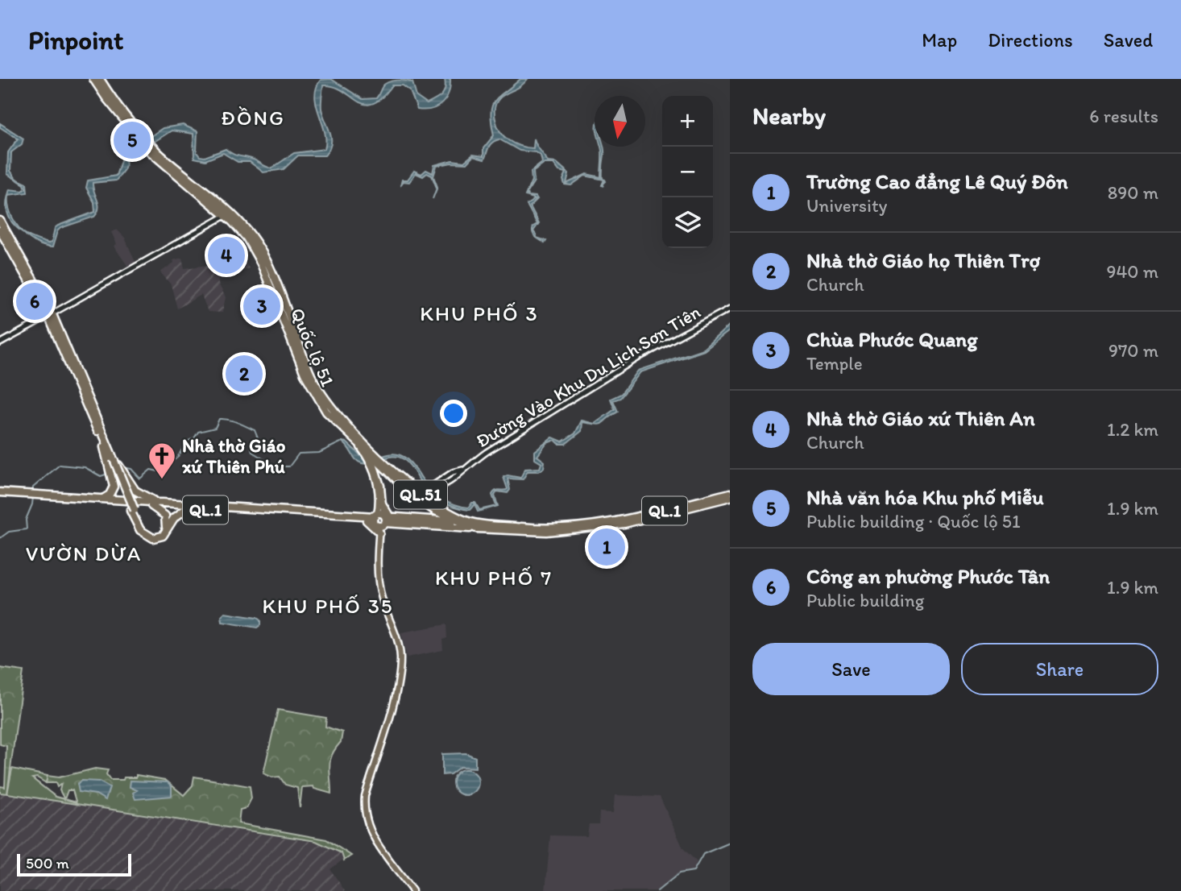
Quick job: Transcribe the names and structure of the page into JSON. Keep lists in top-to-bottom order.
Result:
{
  "streets": {
    "highway": ["Quốc lộ 51", "QL.51", "QL.1"],
    "street": ["Đường Vào Khu Du Lịch Sơn Tiên"]
  },
  "crossings": [
    ["Quốc lộ 51", "Đường Vào Khu Du Lịch Sơn Tiên"],
    ["Quốc lộ 51", "QL.51"],
    ["Quốc lộ 51", "QL.1"]
  ],
  "districts": [
    "ĐỒNG",
    "KHU PHỐ 3",
    "VƯỜN DỪA",
    "KHU PHỐ 7",
    "KHU PHỐ 35"
  ],
  "places": {
    "church": ["Nhà thờ Giáo xứ Thiên Phú"]
  },
  "scale_bar": "500 m",
  "north": "bottom",
  "page": {
    "header": "Pinpoint",
    "nav": ["Map", "Directions", "Saved"],
    "heading": ["Nearby", "6 results"],
    "map_buttons": ["+", "−"],
    "pins": [
      "5",
      "4",
      "6",
      "3",
      "2",
      "1"
    ],
    "list": [
      {
        "mark": "1",
        "name": "Trường Cao đẳng Lê Quý Đôn",
        "note": "University",
        "value": "890 m"
      },
      {
        "mark": "2",
        "name": "Nhà thờ Giáo họ Thiên Trợ",
        "note": "Church",
        "value": "940 m"
      },
      {
        "mark": "3",
        "name": "Chùa Phước Quang",
        "note": "Temple",
        "value": "970 m"
      },
      {
        "mark": "4",
        "name": "Nhà thờ Giáo xứ Thiên An",
        "note": "Church",
        "value": "1.2 km"
      },
      {
        "mark": "5",
        "name": "Nhà văn hóa Khu phố Miễu",
        "note": "Public building · Quốc lộ 51",
        "value": "1.9 km"
      },
      {
        "mark": "6",
        "name": "Công an phường Phước Tân",
        "note": "Public building",
        "value": "1.9 km"
      }
    ],
    "buttons": ["Save", "Share"],
    "scale": "500 m"
  }
}
